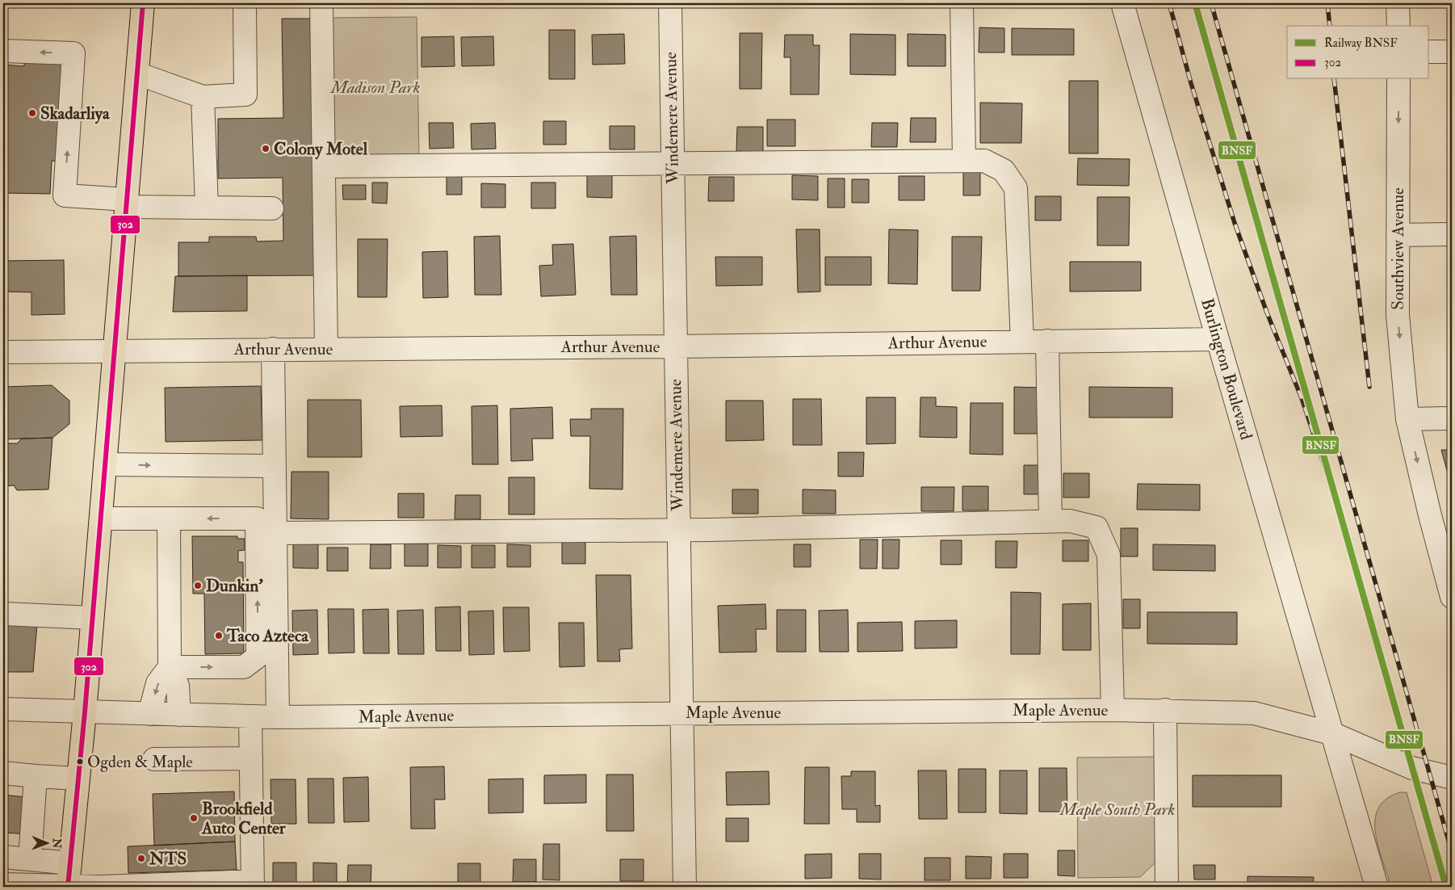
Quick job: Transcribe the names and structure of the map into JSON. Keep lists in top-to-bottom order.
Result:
{
  "streets": {
    "street": [
      "Windemere Avenue",
      "Southview Avenue",
      "Arthur Avenue",
      "Burlington Boulevard",
      "Maple Avenue"
    ]
  },
  "crossings": [
    ["Windemere Avenue", "Arthur Avenue"],
    ["Windemere Avenue", "Maple Avenue"],
    ["Arthur Avenue", "Burlington Boulevard"],
    ["Burlington Boulevard", "Maple Avenue"]
  ],
  "one_way": ["Southview Avenue"],
  "parks": ["Madison Park", "Maple South Park"],
  "places": [
    "Skadarliya",
    "Colony Motel",
    "Dunkin'",
    "Taco Azteca",
    "Ogden & Maple",
    "Brookfield Auto Center",
    "NTS"
  ],
  "lines": ["rail line BNSF", "transit line 302"],
  "legend": ["Railway BNSF", "302"],
  "north": "right"
}
